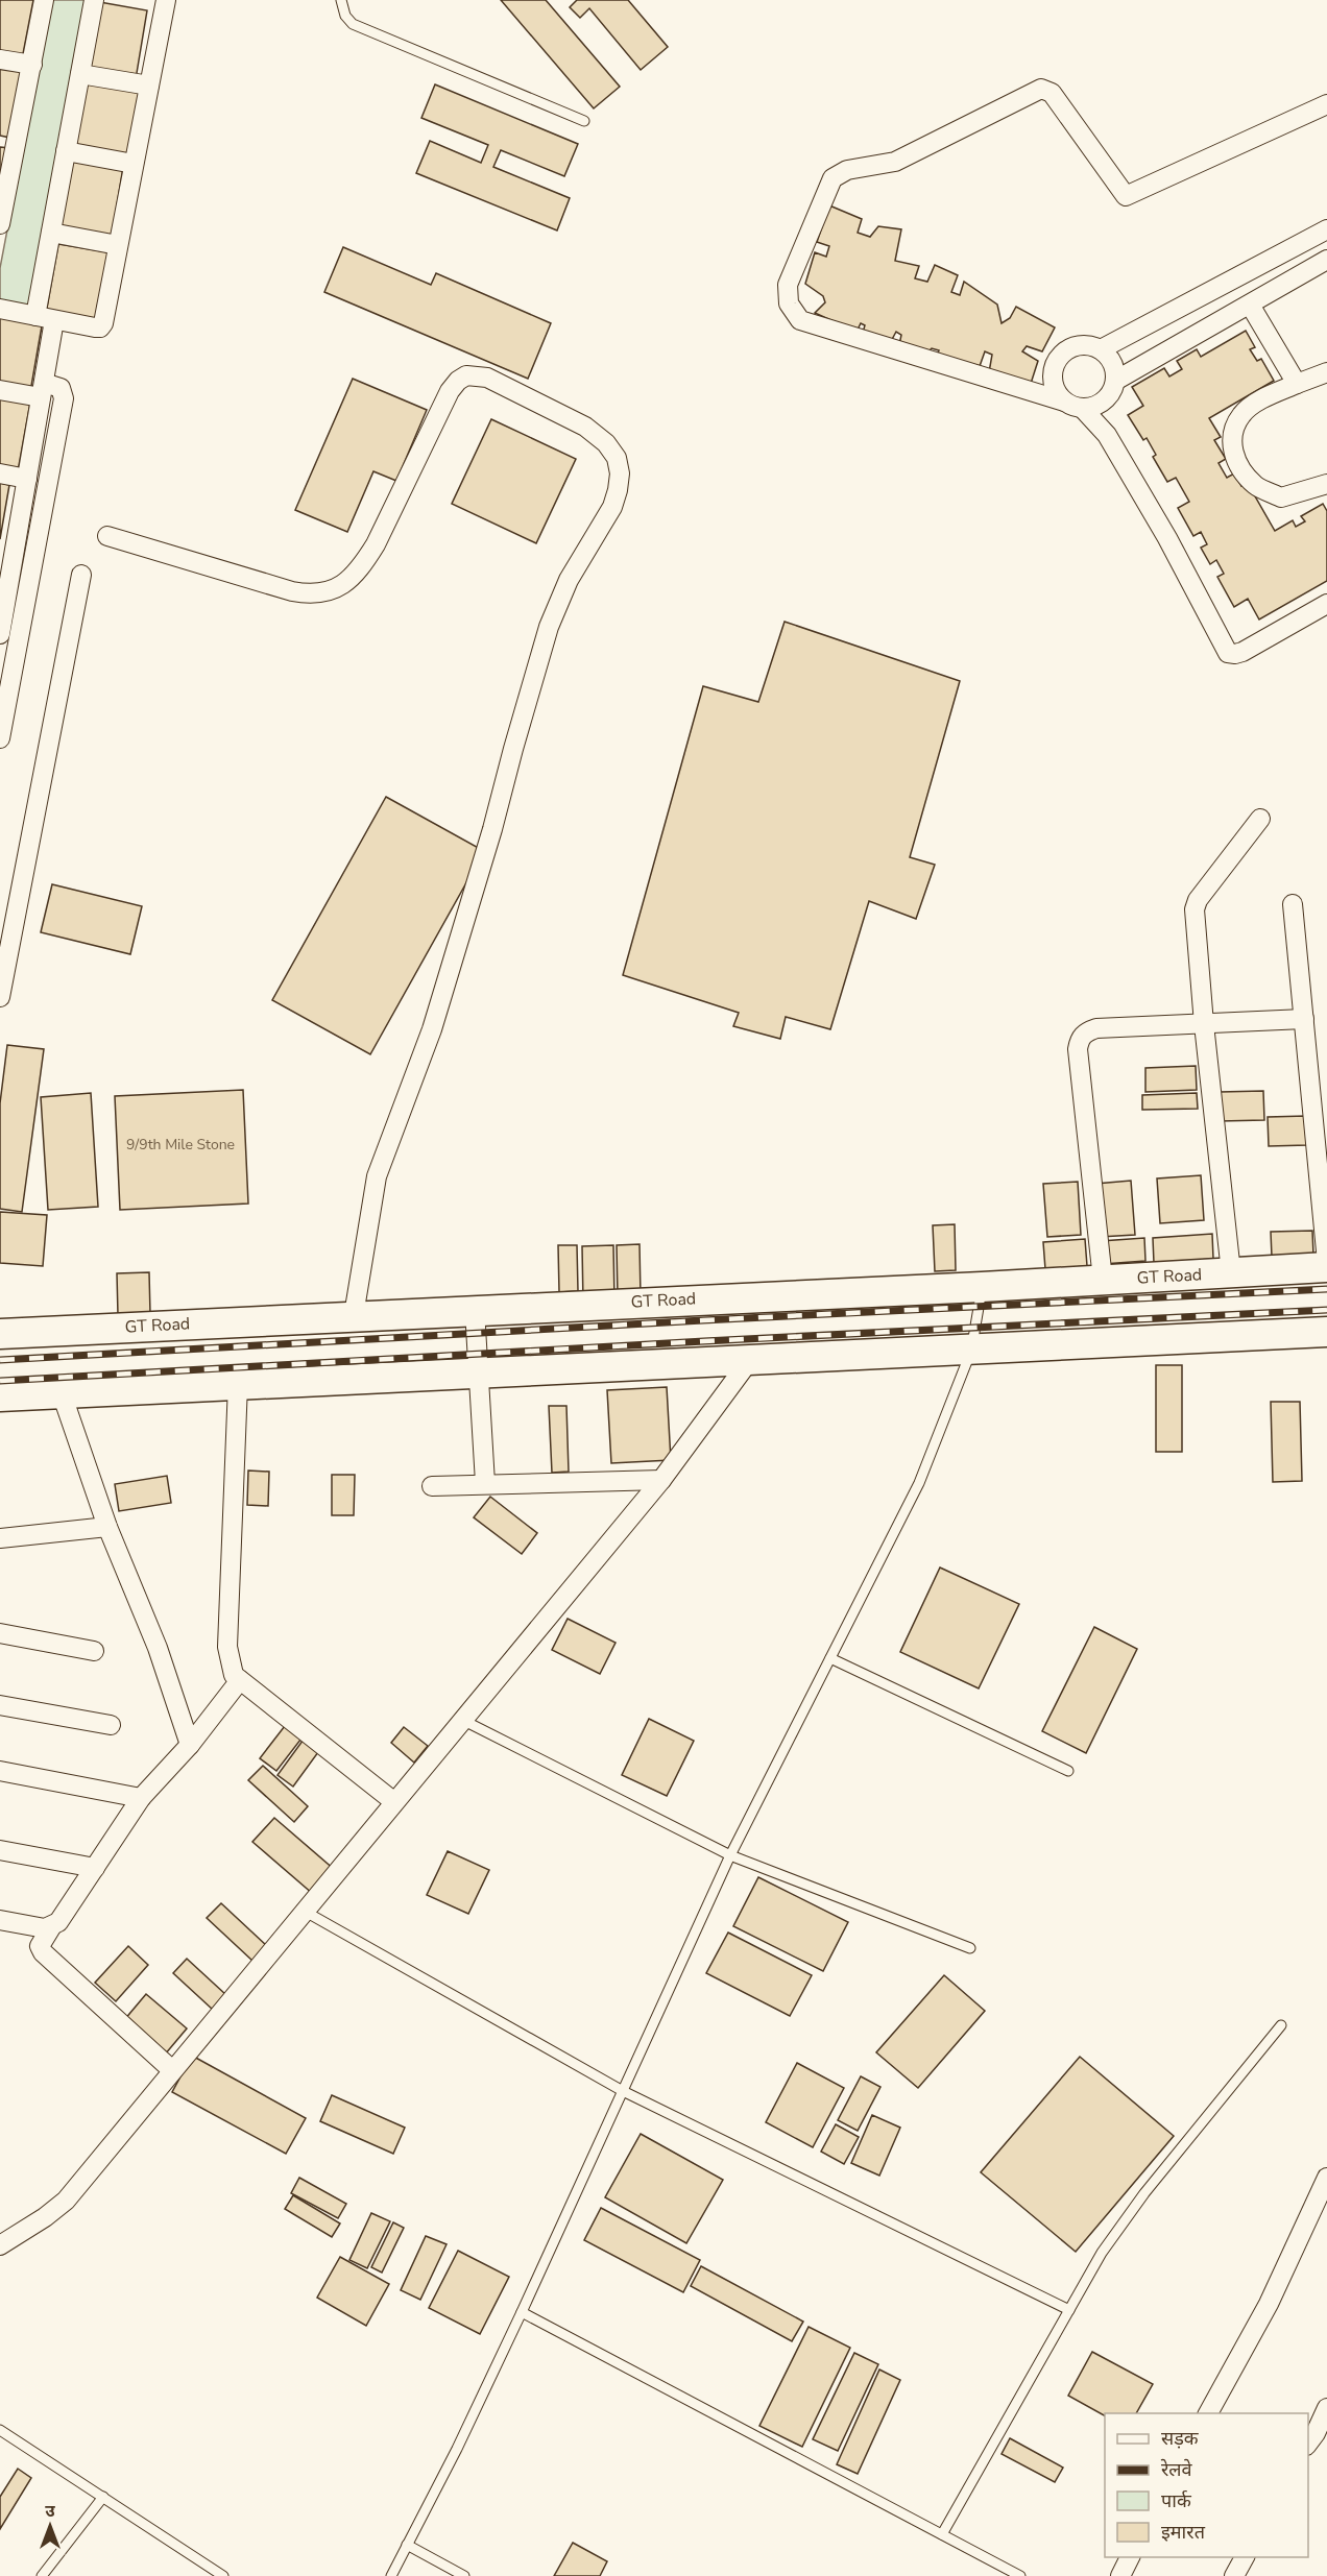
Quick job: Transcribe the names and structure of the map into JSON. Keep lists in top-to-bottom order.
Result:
{
  "streets": {
    "highway": ["GT Road"]
  },
  "house_numbers": ["9/9th Mile Stone"],
  "legend": [
    "सड़क",
    "रेलवे",
    "पार्क",
    "इमारत"
  ],
  "north": "top"
}
